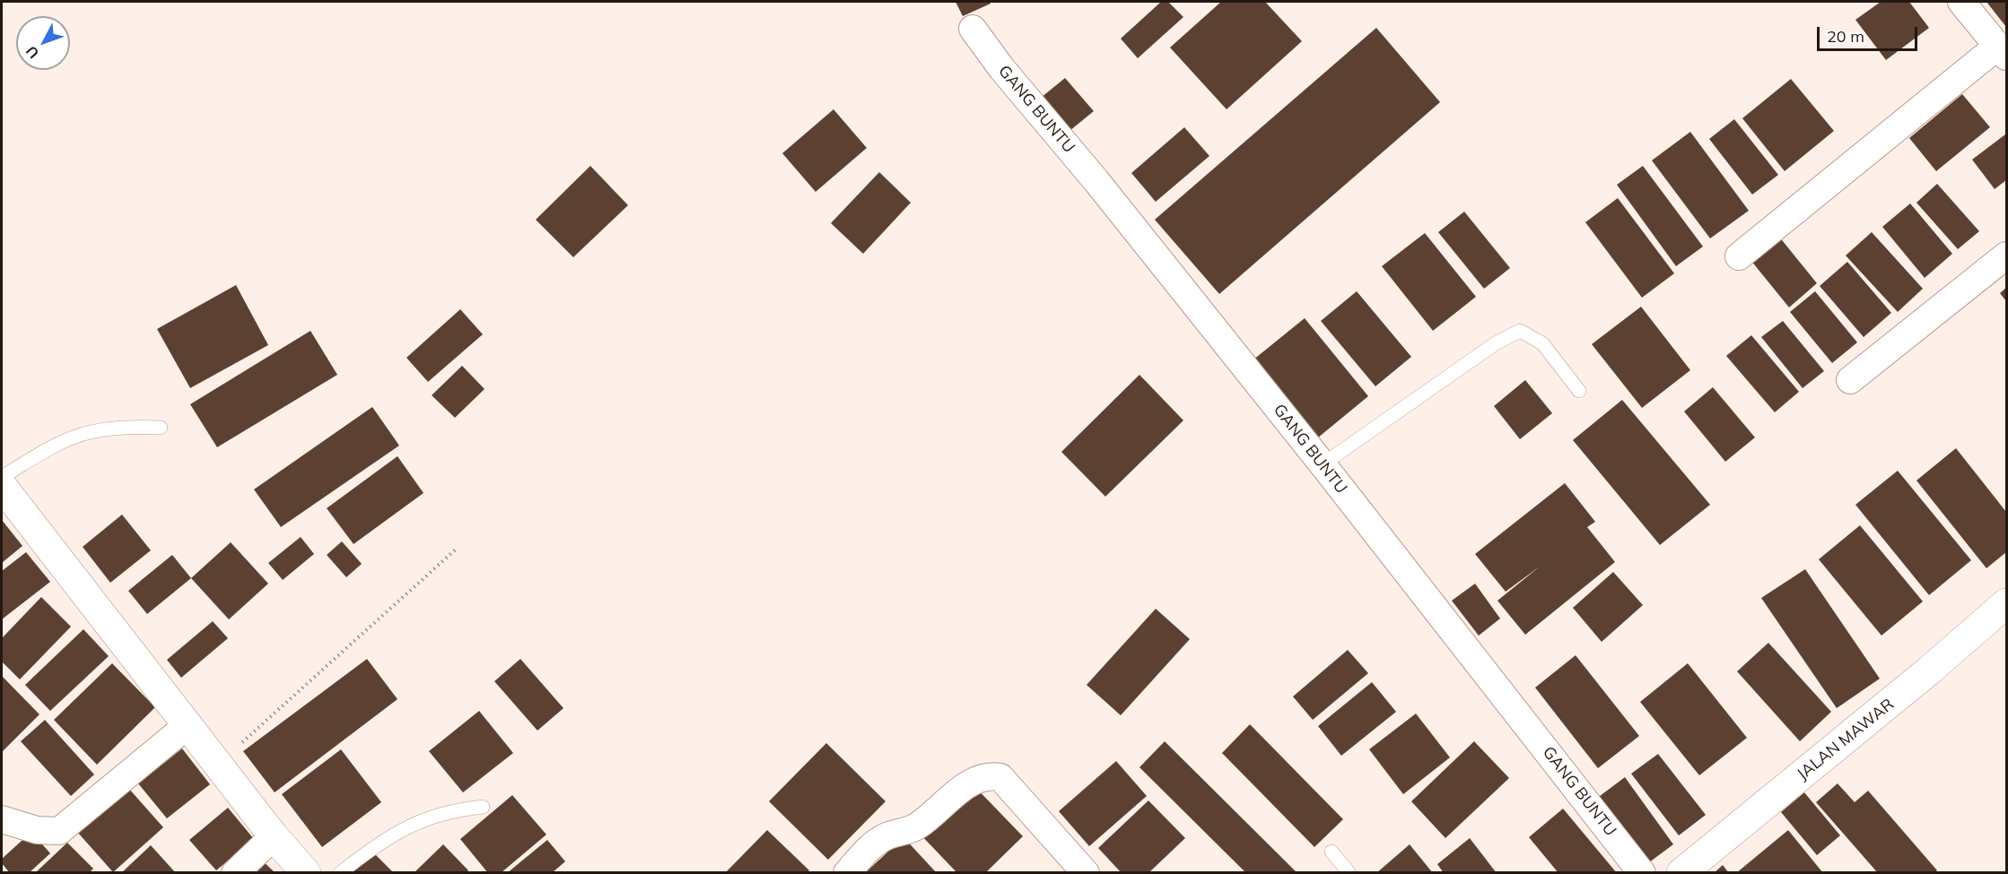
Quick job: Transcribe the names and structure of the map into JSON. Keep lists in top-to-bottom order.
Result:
{
  "streets": {
    "street": ["GANG BUNTU", "JALAN MAWAR"]
  },
  "scale_bar": "20 m",
  "north": "bottom left"
}
